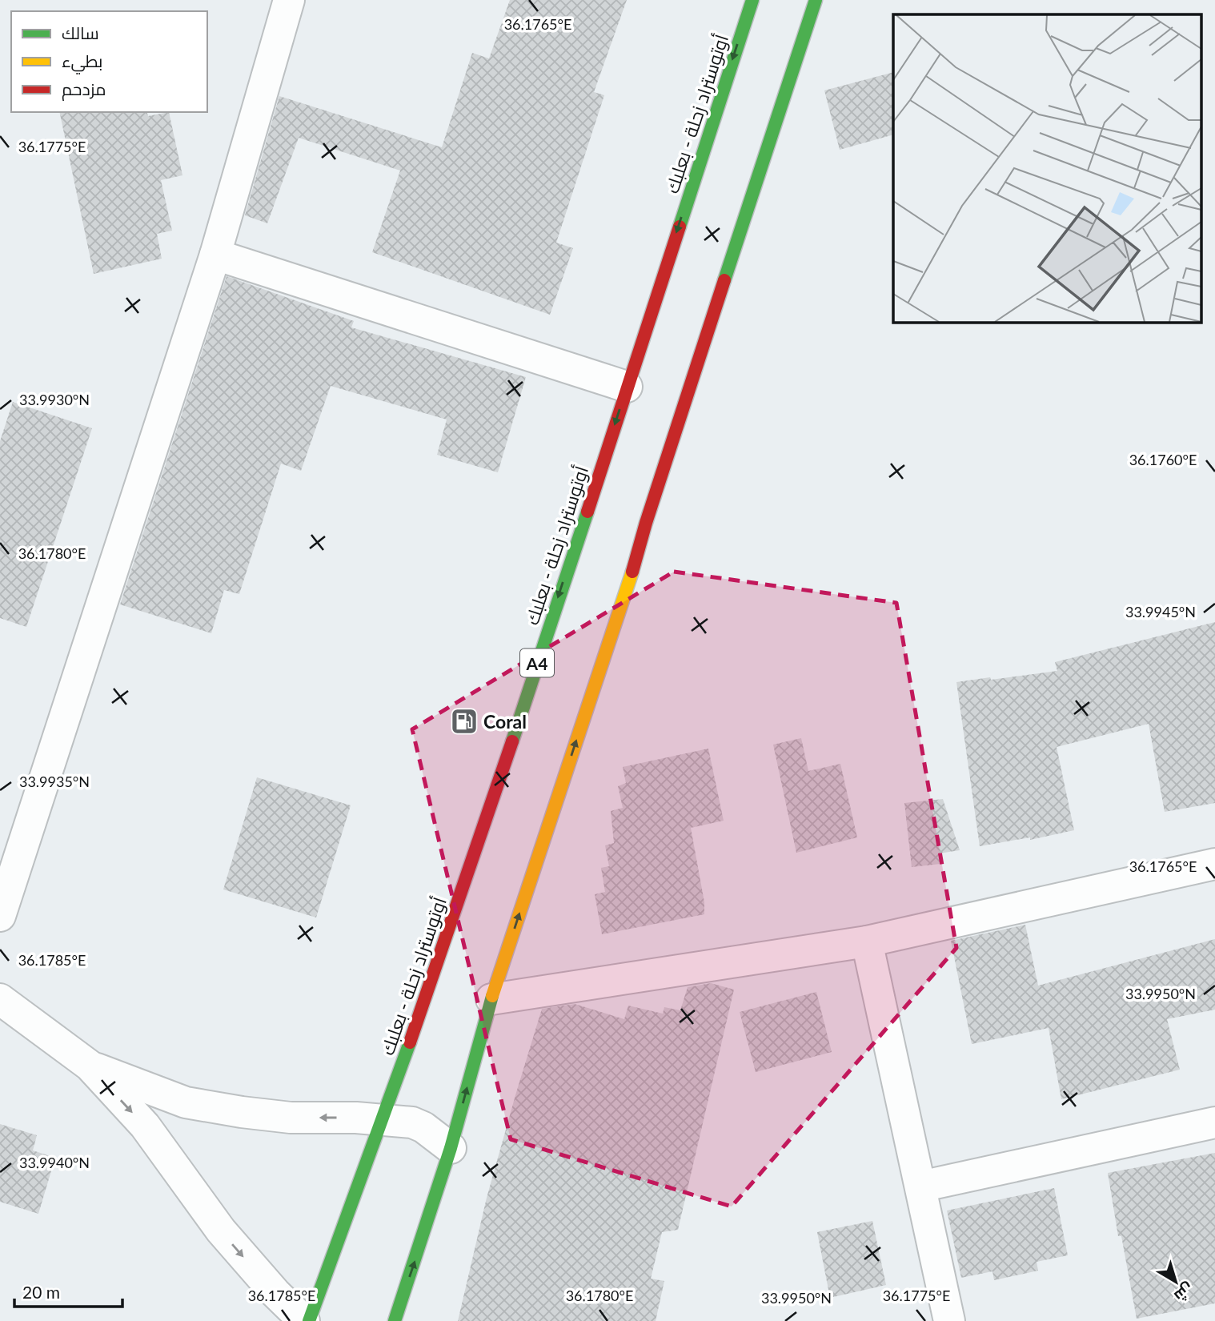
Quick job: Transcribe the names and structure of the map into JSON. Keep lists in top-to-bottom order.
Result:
{
  "streets": {
    "highway": ["أوتوستراد زحلة - بعلبك", "A4"]
  },
  "places": {
    "fuel station": ["Coral"]
  },
  "legend": ["سالك", "بطيء", "مزدحم"],
  "scale_bar": "20 m",
  "north": "bottom right",
  "coordinates": [
    "36.1765°E",
    "36.1775°E",
    "33.9930°N",
    "36.1760°E",
    "36.1780°E",
    "33.9945°N",
    "33.9935°N",
    "36.1785°E",
    "33.9950°N",
    "33.9940°N"
  ]
}
